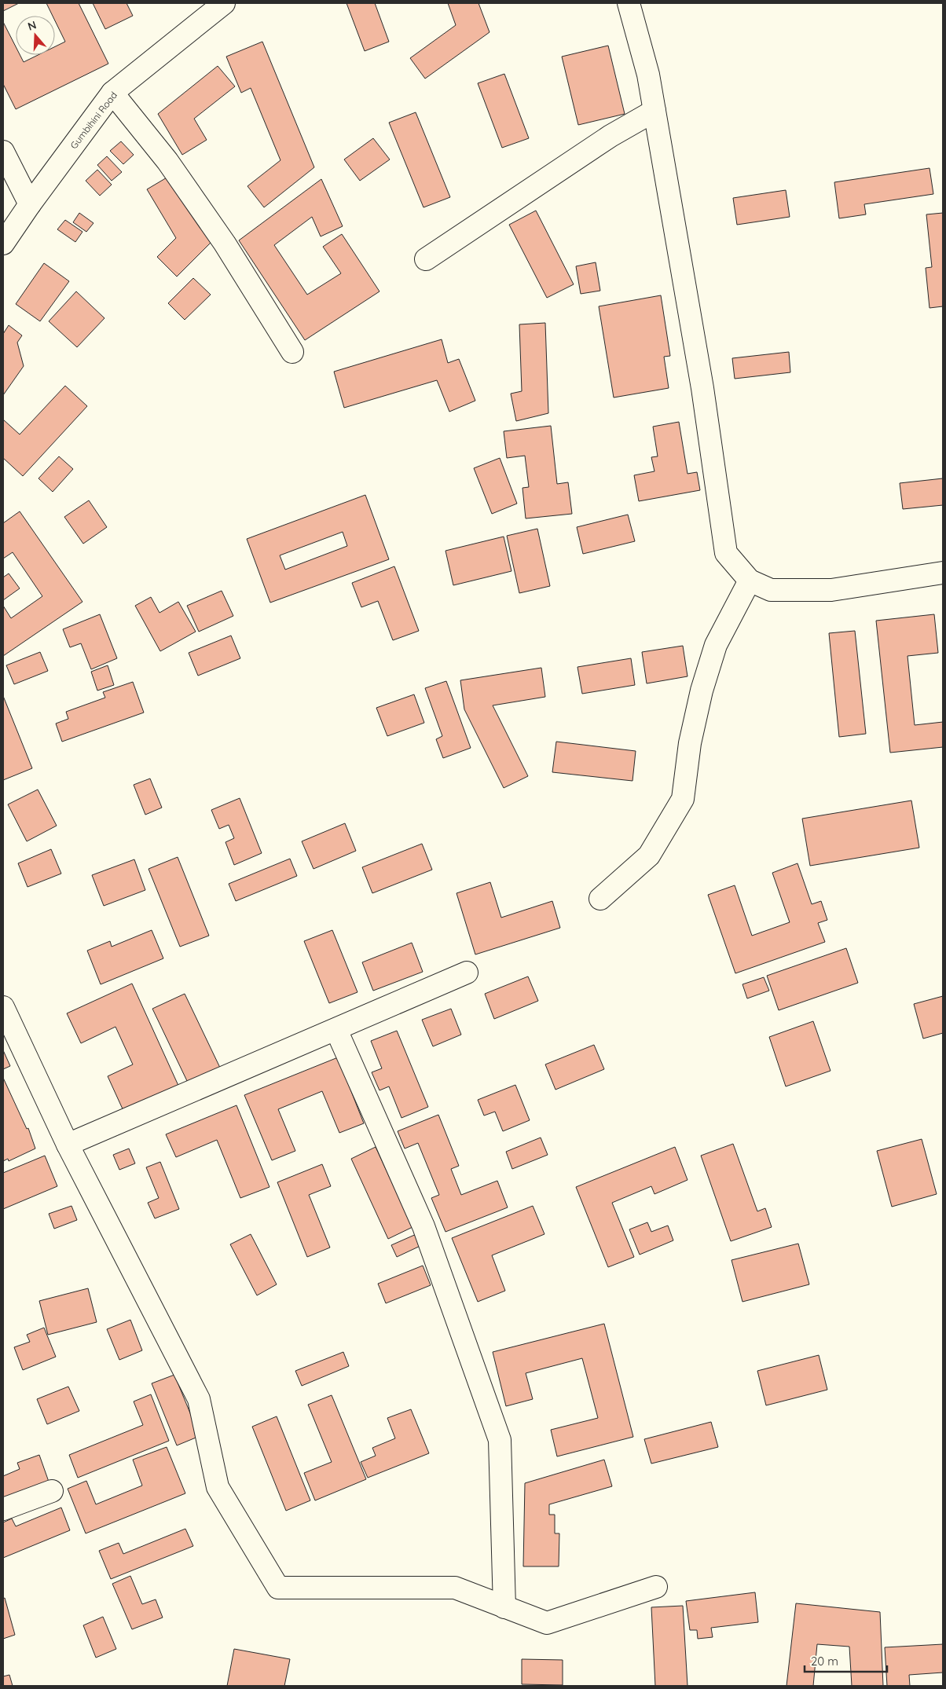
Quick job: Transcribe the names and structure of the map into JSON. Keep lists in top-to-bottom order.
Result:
{
  "streets": {
    "street": ["Gumbihini Road"]
  },
  "scale_bar": "20 m",
  "north": "top"
}
